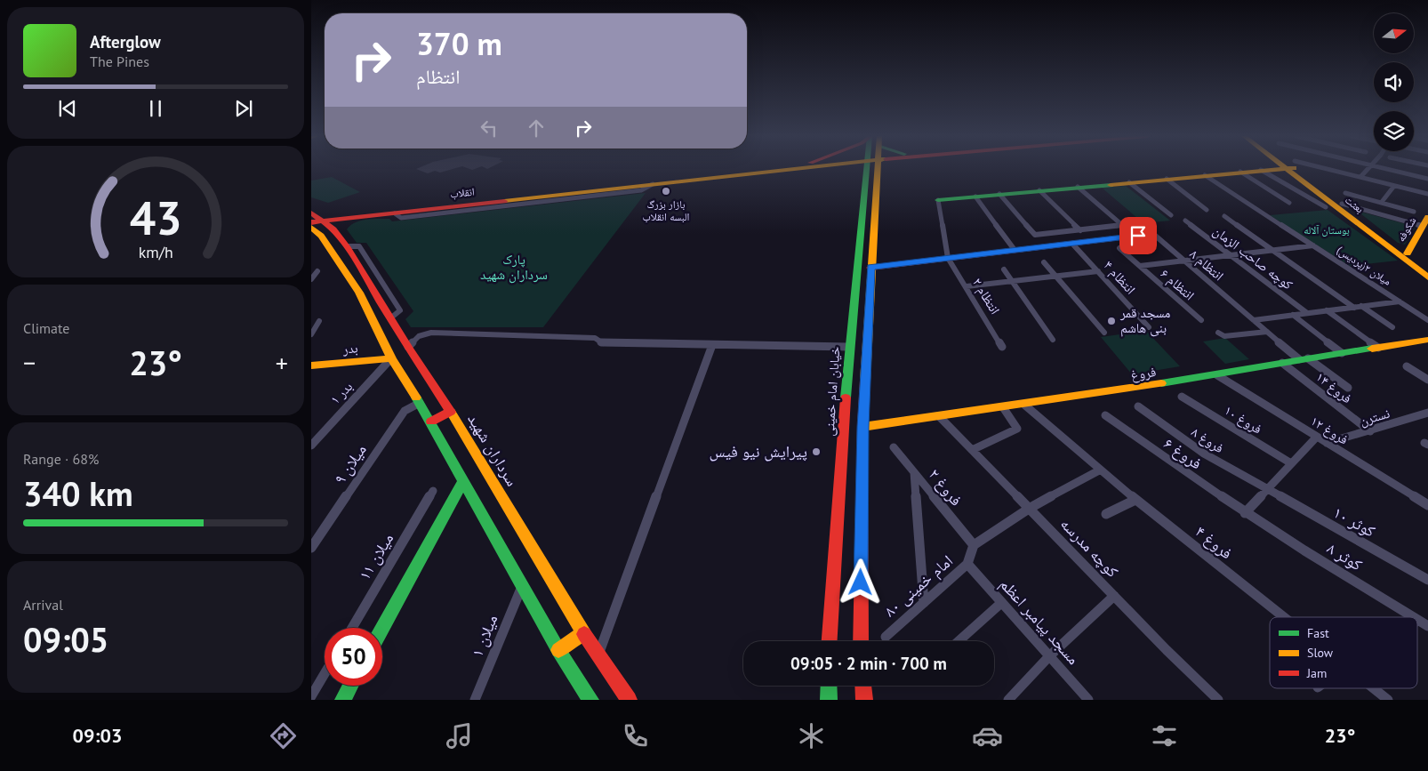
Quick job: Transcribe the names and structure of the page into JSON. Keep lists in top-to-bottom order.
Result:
{
  "streets": {
    "main road": [
      "انقلاب",
      "بعثت",
      "شکوفه",
      "بدر",
      "فروغ",
      "خیابان امام خمینی",
      "سرداران شهید"
    ],
    "street": [
      "کوچه صاحب الزمان",
      "انتظام ۸",
      "میلان ۲(پردیس)",
      "انتظام ۴",
      "انتظام ۶",
      "انتظام ۲",
      "فروغ ۱۴",
      "بدر ۱",
      "نسترن",
      "فروغ ۱۰",
      "فروغ ۱۲",
      "فروغ ۸",
      "فروغ ۶",
      "میلان ۹",
      "فروغ ۲",
      "کوثر ۱۰",
      "فروغ ۴",
      "کوچه مدرسه",
      "میلان ۱۱",
      "کوثر ۸",
      "امام خمینی ۸۰",
      "مسجد پیامبر اعظم",
      "میلان ۱"
    ]
  },
  "crossings": [
    ["انقلاب", "سرداران شهید"],
    ["بعثت", "شکوفه"],
    ["انتظام ۸", "فروغ"],
    ["بدر", "بدر ۱"],
    ["فروغ", "فروغ ۱۴"],
    ["فروغ", "فروغ ۱۲"],
    ["فروغ", "فروغ ۴"],
    ["فروغ", "کوچه مدرسه"],
    ["فروغ ۱۴", "نسترن"],
    ["نسترن", "فروغ ۱۲"],
    ["فروغ ۸", "کوثر ۱۰"],
    ["فروغ ۶", "کوثر ۸"],
    ["فروغ ۲", "امام خمینی ۸۰"],
    ["امام خمینی ۸۰", "مسجد پیامبر اعظم"]
  ],
  "parks": ["بوستان آلاله", "پارک سرداران شهید"],
  "places": ["بازار بزرگ البسه انقلاب", "مسجد قمر بنی هاشم", "پیرایش نیو فیس"],
  "legend": ["Fast", "Slow", "Jam"],
  "north": "right",
  "page": {
    "turn": ["370 m", "انتظام"],
    "song": ["Afterglow", "The Pines"],
    "tile": [
      "Climate",
      ["Range · 68%", "340 km"],
      ["Arrival", "09:05"]
    ],
    "heat": ["−", "23°", "+"],
    "limit": "50",
    "trip": "09:05 · 2 min · 700 m",
    "tabs": ["09:03", "23°"],
    "gauge": ["43", "km/h"]
  }
}
